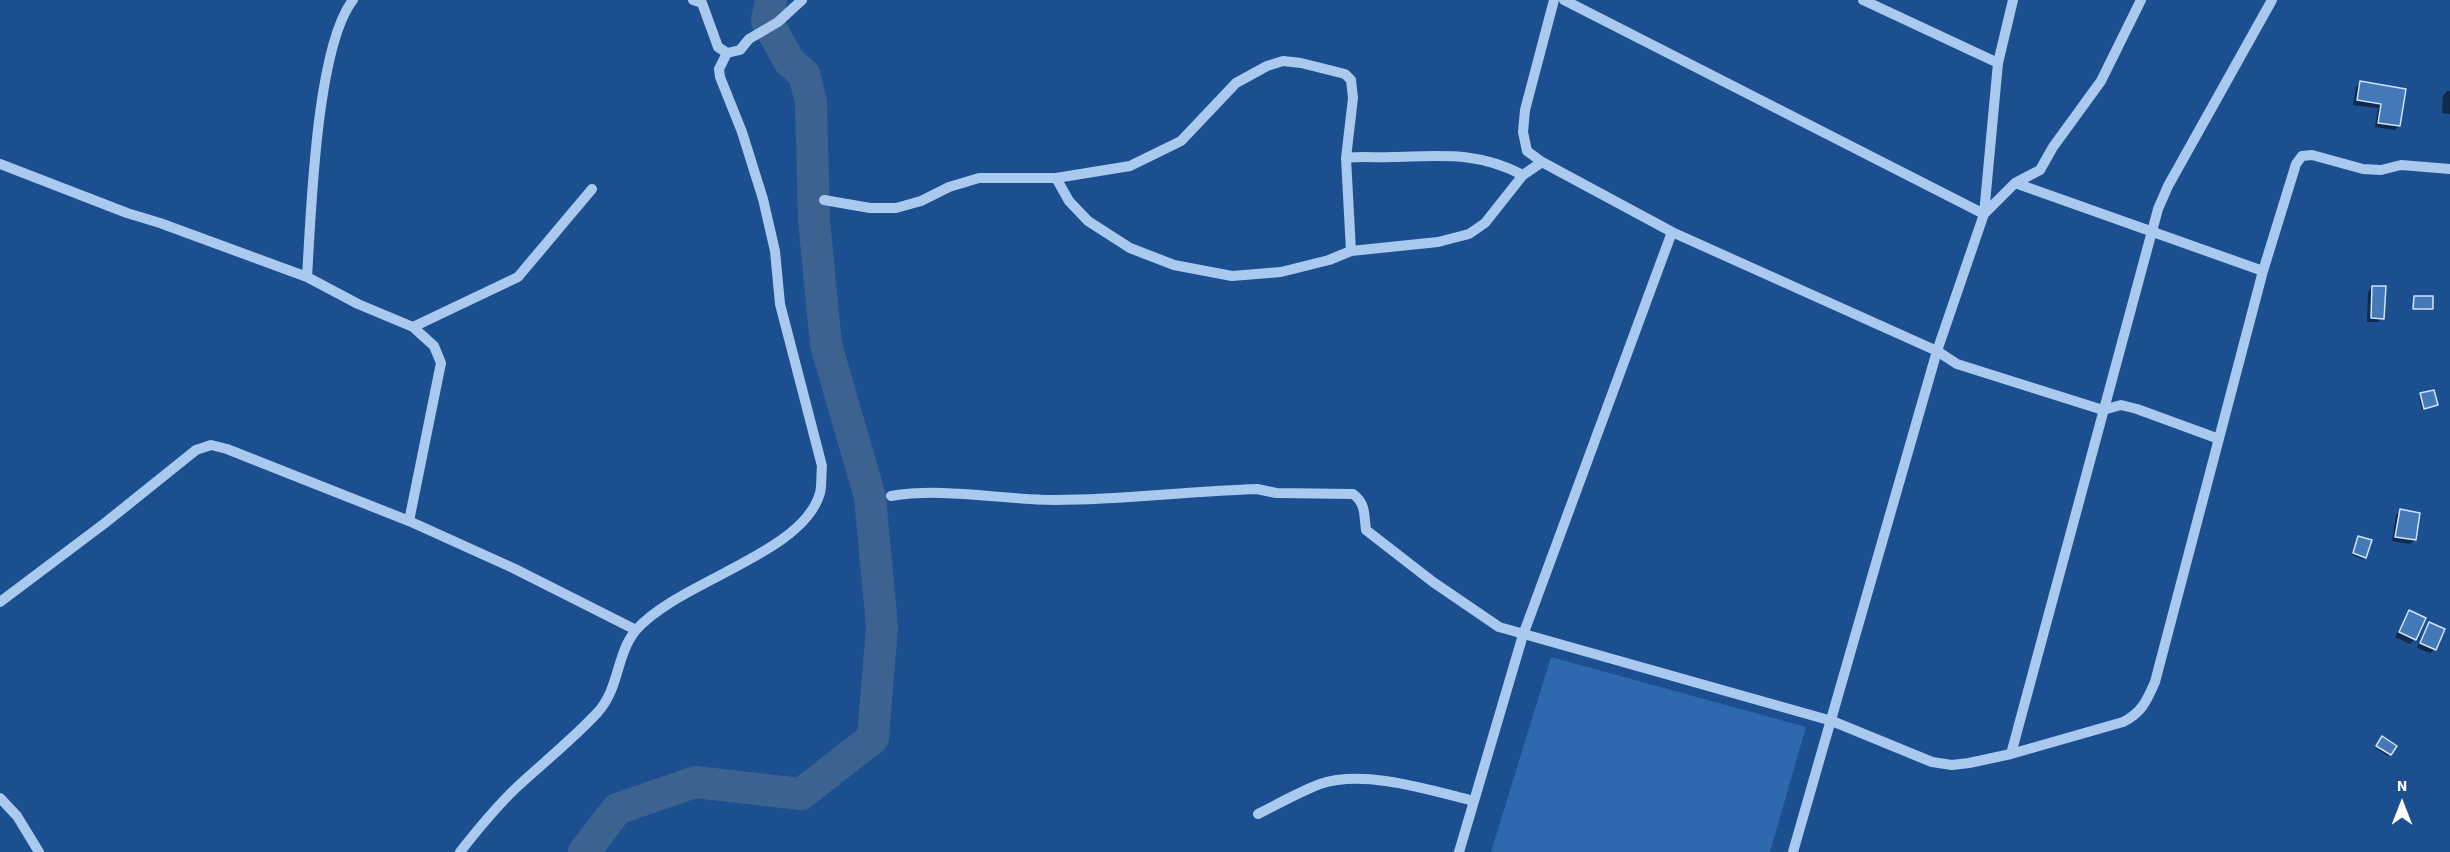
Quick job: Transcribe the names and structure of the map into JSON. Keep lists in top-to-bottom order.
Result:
{
  "north": "top"
}
